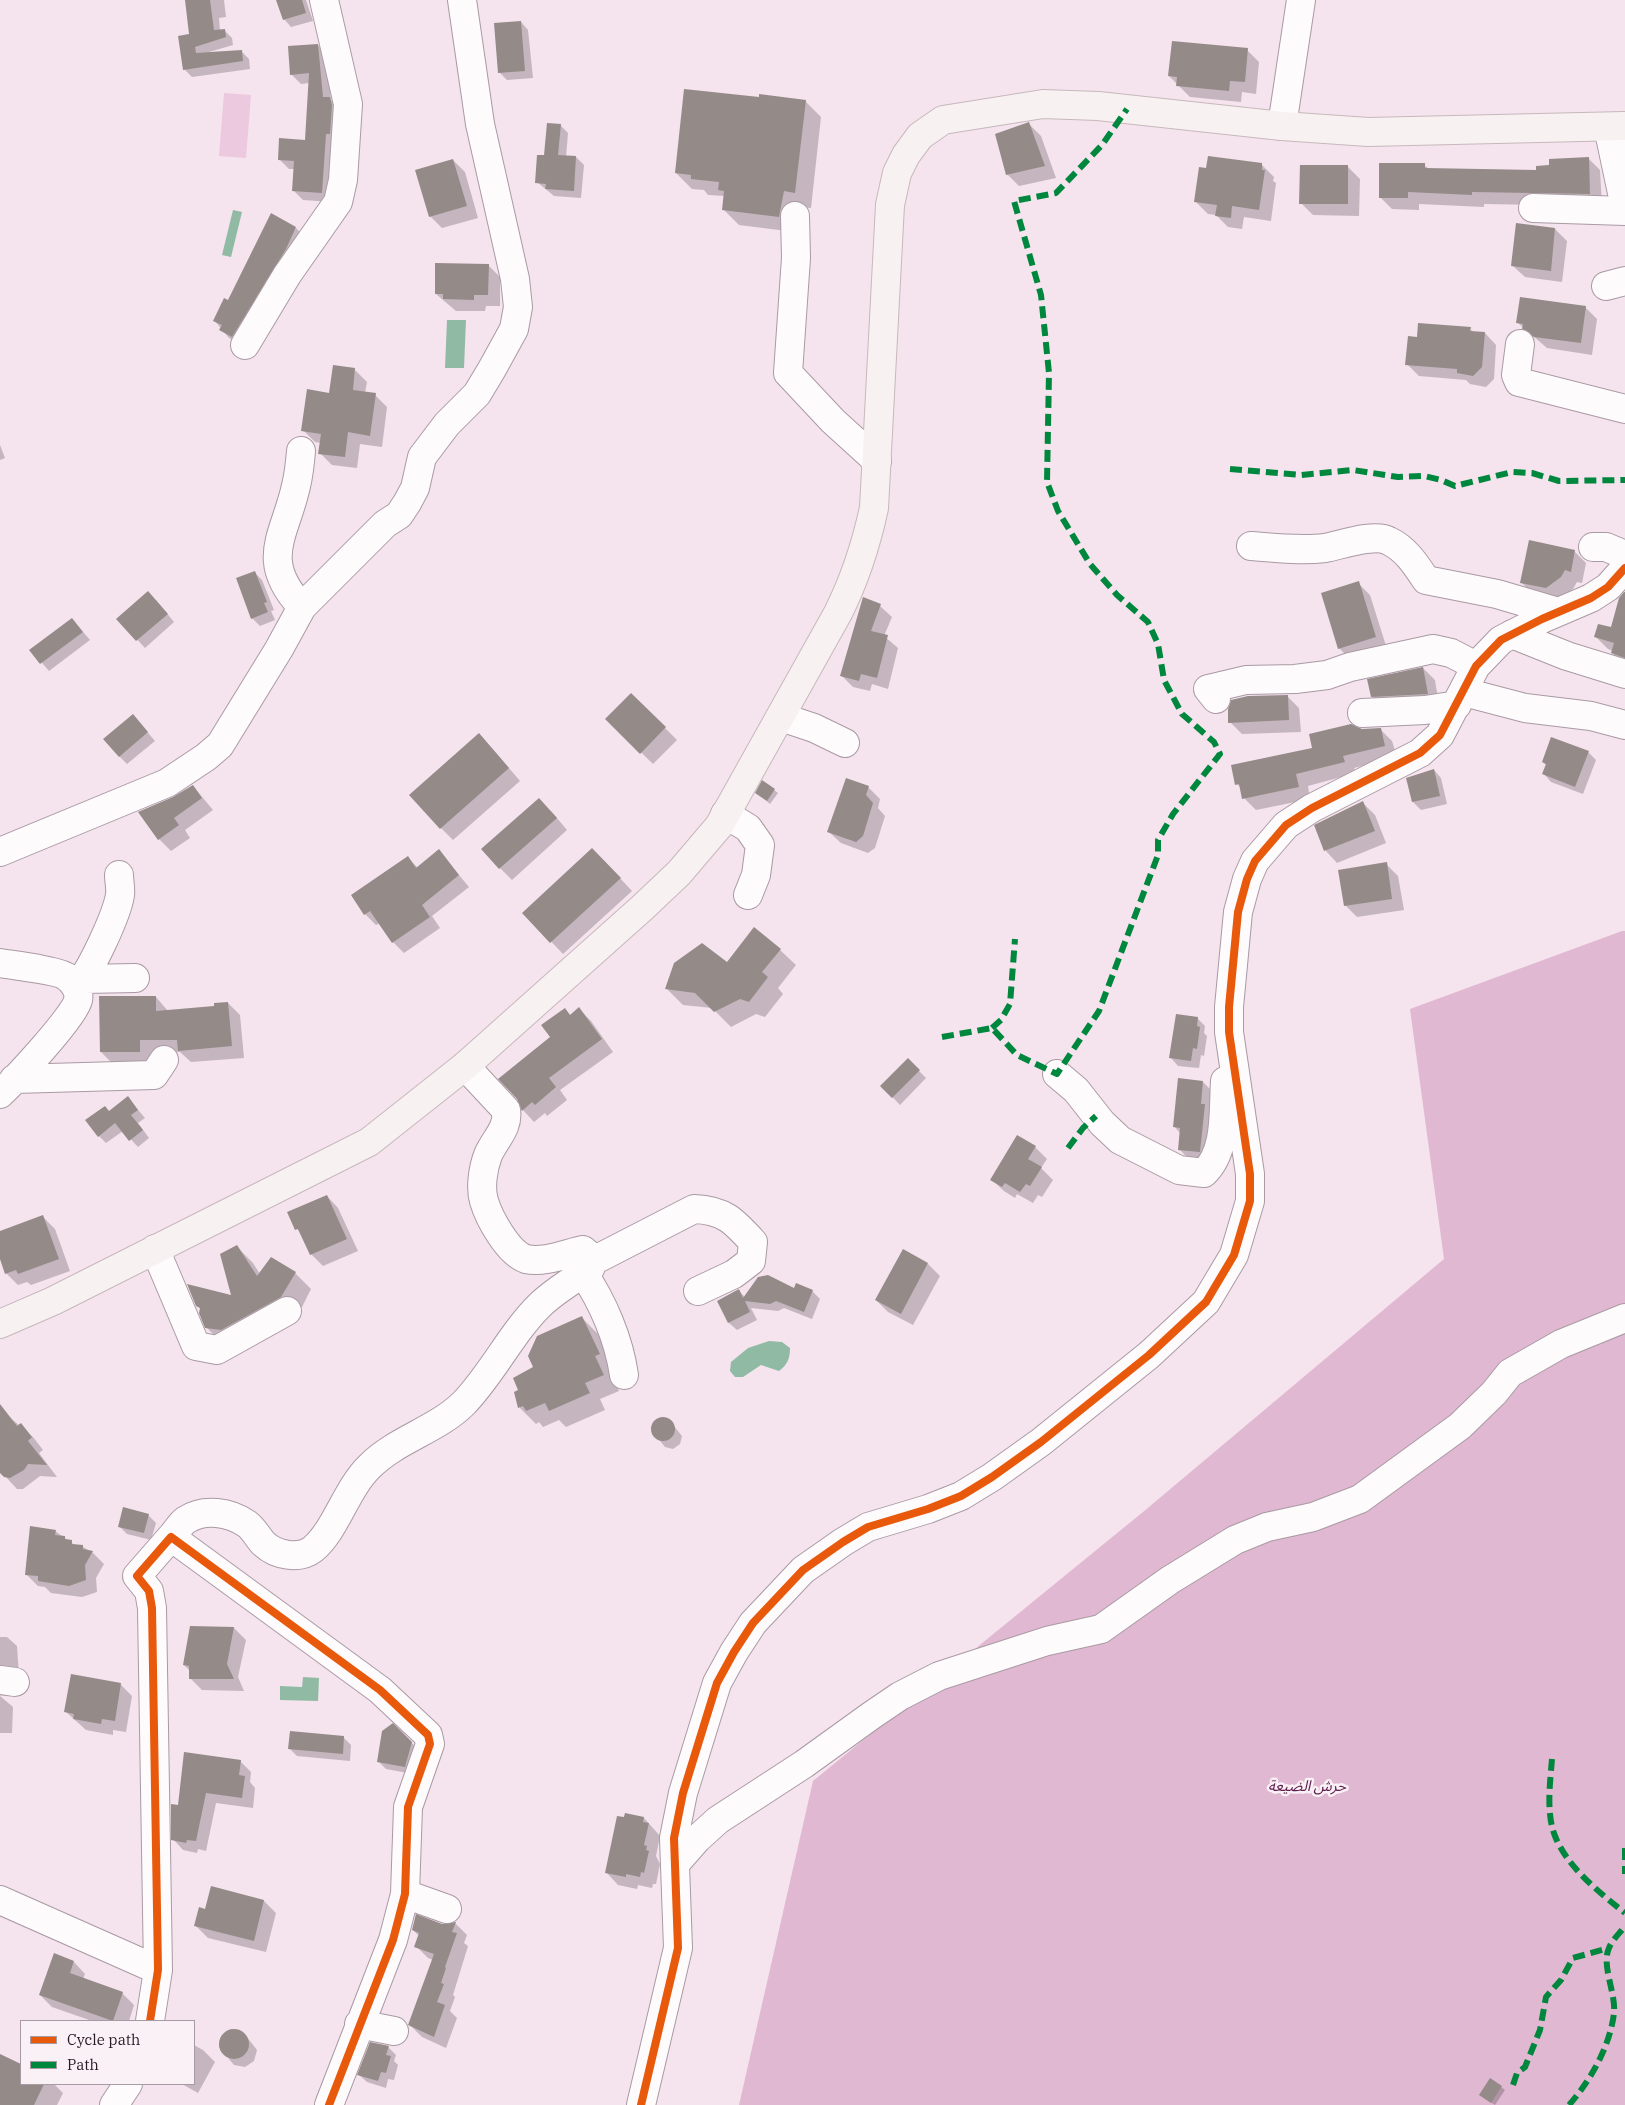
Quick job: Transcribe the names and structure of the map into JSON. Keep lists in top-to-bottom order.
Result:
{
  "parks": ["حرش الضيعة"],
  "legend": ["Cycle path", "Path"]
}
